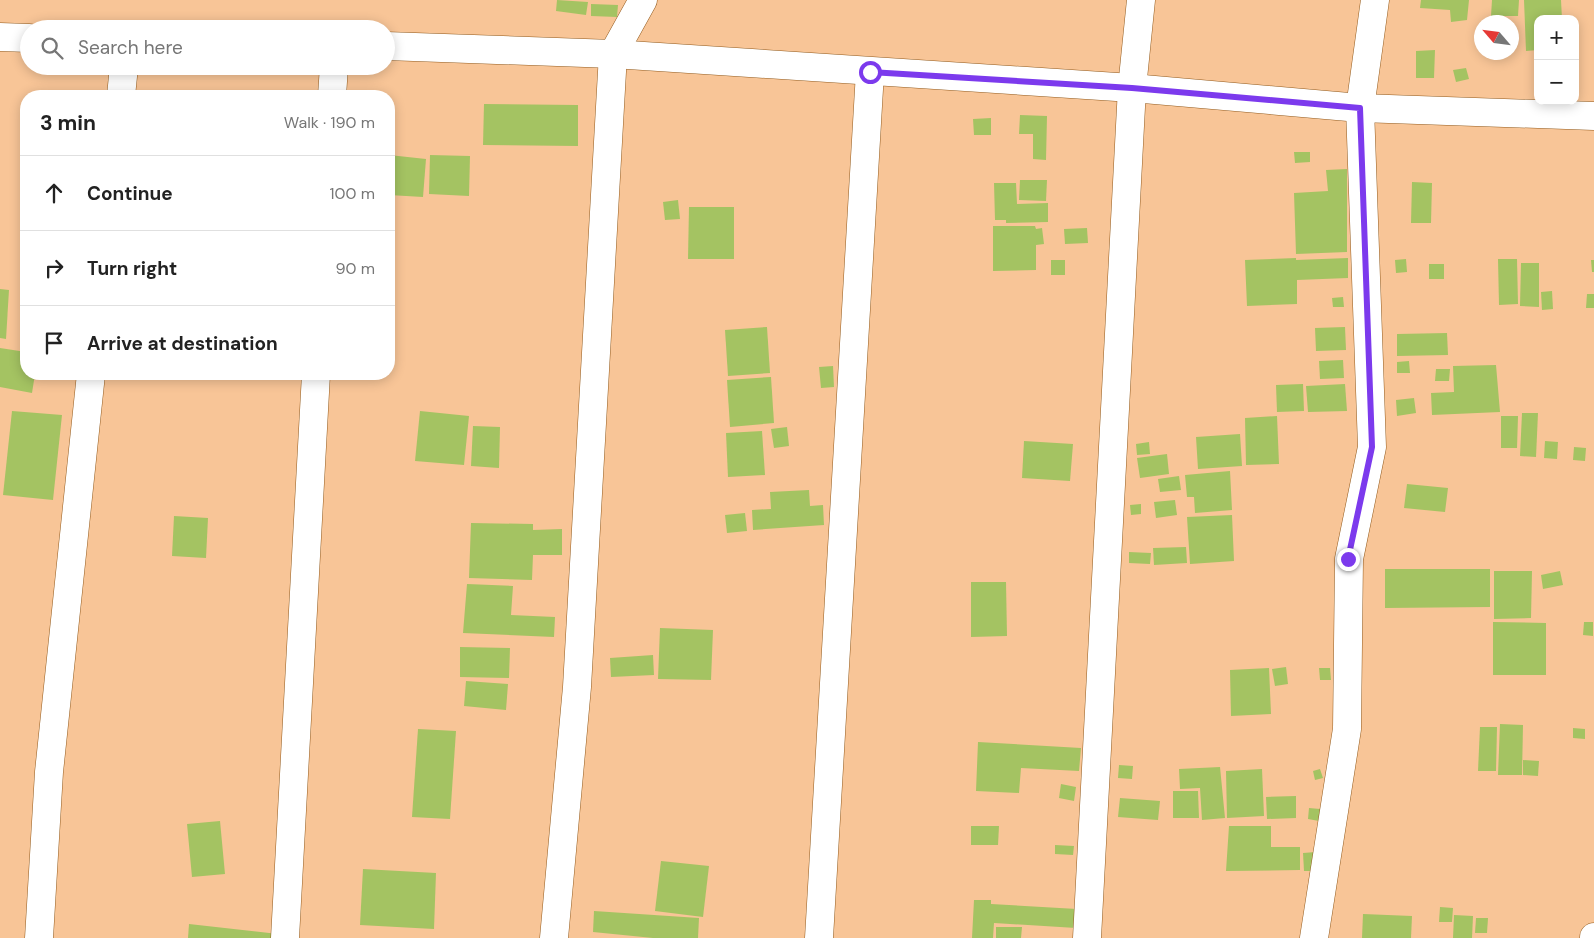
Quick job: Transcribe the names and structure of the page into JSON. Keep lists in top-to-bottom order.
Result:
{
  "north": "top left",
  "page": {
    "map_buttons": ["+", "−"],
    "search": "Search here",
    "heading": ["3 min", "Walk · 190 m"],
    "list": [
      ["Continue", "100 m"],
      ["Turn right", "90 m"],
      "Arrive at destination"
    ]
  }
}
